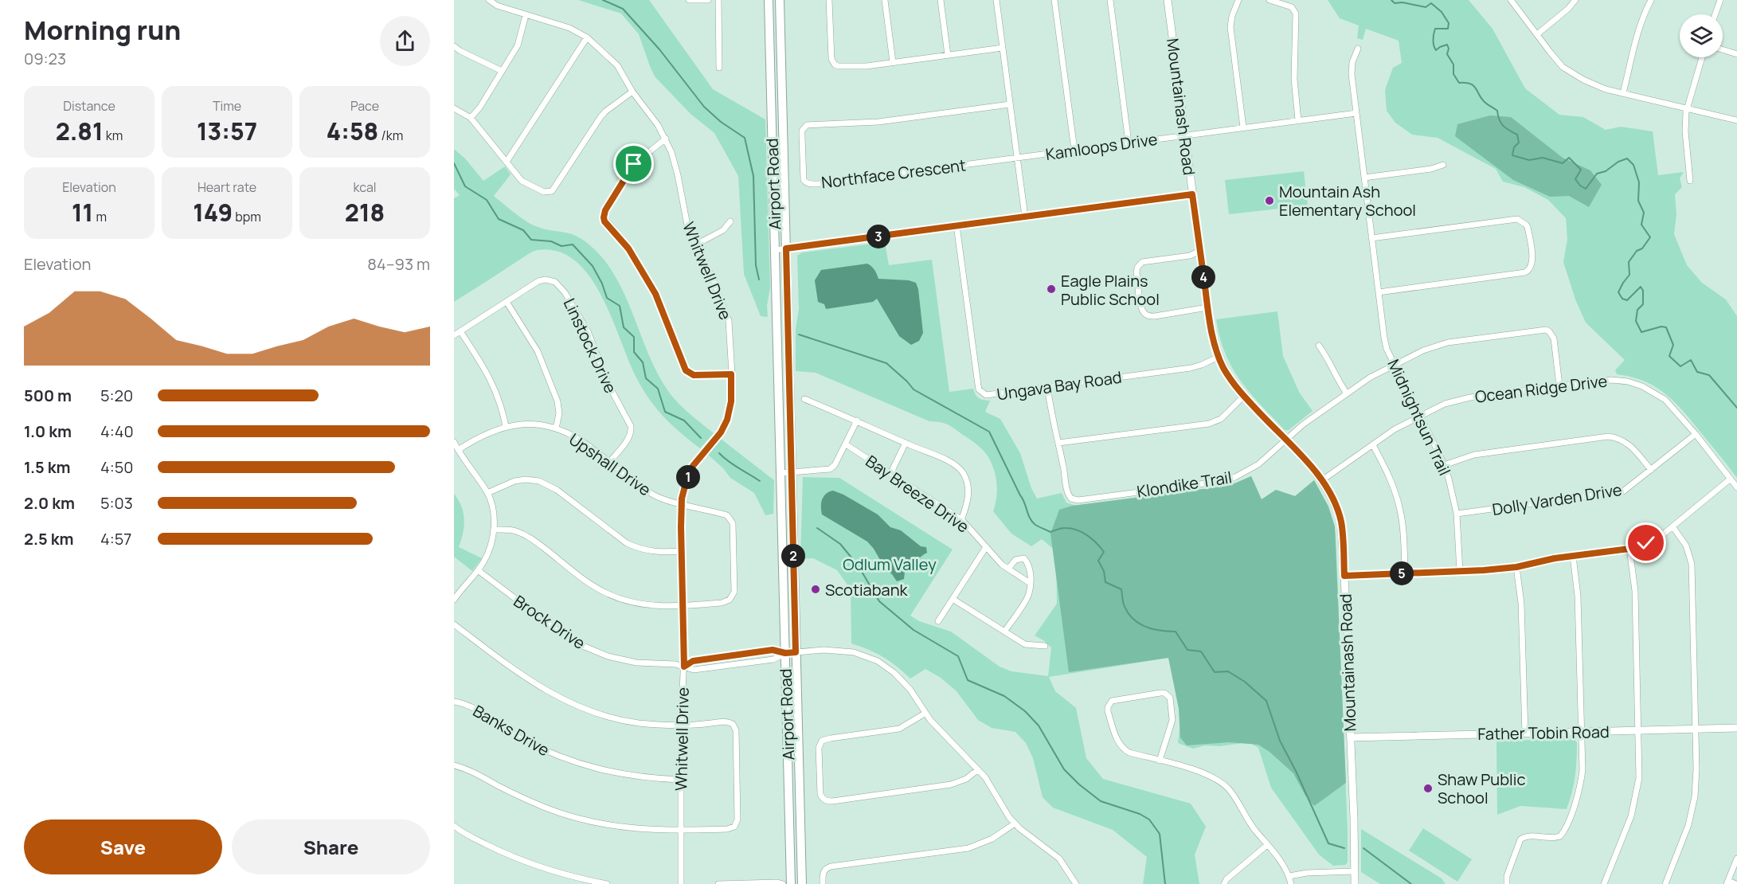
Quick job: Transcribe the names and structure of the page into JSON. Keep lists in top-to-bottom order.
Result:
{
  "streets": {
    "main road": ["Airport Road"],
    "street": [
      "Mountainash Road",
      "Kamloops Drive",
      "Northface Crescent",
      "Whitwell Drive",
      "Linstock Drive",
      "Ungava Bay Road",
      "Ocean Ridge Drive",
      "Midnightsun Trail",
      "Upshall Drive",
      "Klondike Trail",
      "Bay Breeze Drive",
      "Dolly Varden Drive",
      "Brock Drive",
      "Banks Drive",
      "Father Tobin Road"
    ]
  },
  "crossings": [
    ["Mountainash Road", "Kamloops Drive"],
    ["Mountainash Road", "Ungava Bay Road"],
    ["Mountainash Road", "Ocean Ridge Drive"],
    ["Mountainash Road", "Klondike Trail"],
    ["Mountainash Road", "Father Tobin Road"],
    ["Kamloops Drive", "Northface Crescent"],
    ["Kamloops Drive", "Midnightsun Trail"],
    ["Airport Road", "Brock Drive"],
    ["Whitwell Drive", "Upshall Drive"],
    ["Whitwell Drive", "Brock Drive"],
    ["Whitwell Drive", "Banks Drive"],
    ["Linstock Drive", "Upshall Drive"],
    ["Ocean Ridge Drive", "Midnightsun Trail"],
    ["Ocean Ridge Drive", "Klondike Trail"],
    ["Ocean Ridge Drive", "Dolly Varden Drive"],
    ["Midnightsun Trail", "Klondike Trail"],
    ["Midnightsun Trail", "Dolly Varden Drive"]
  ],
  "parks": ["Odlum Valley"],
  "places": [
    "Mountain Ash Elementary School",
    "Eagle Plains Public School",
    "Scotiabank",
    "Shaw Public School"
  ],
  "page": {
    "heading": ["Morning run", "09:23"],
    "stats": [
      ["Distance", "2.81 km"],
      ["Time", "13:57"],
      ["Pace", "4:58 /km"],
      ["Elevation", "11 m"],
      ["Heart rate", "149 bpm"],
      ["kcal", "218"]
    ],
    "pins": [
      "3",
      "4",
      "1",
      "2",
      "5"
    ],
    "chart": ["Elevation", "84–93 m"],
    "list": [
      {
        "name": "500 m",
        "note": "5:20"
      },
      {
        "name": "1.0 km",
        "note": "4:40"
      },
      {
        "name": "1.5 km",
        "note": "4:50"
      },
      {
        "name": "2.0 km",
        "note": "5:03"
      },
      {
        "name": "2.5 km",
        "note": "4:57"
      }
    ],
    "buttons": ["Save", "Share"]
  }
}
